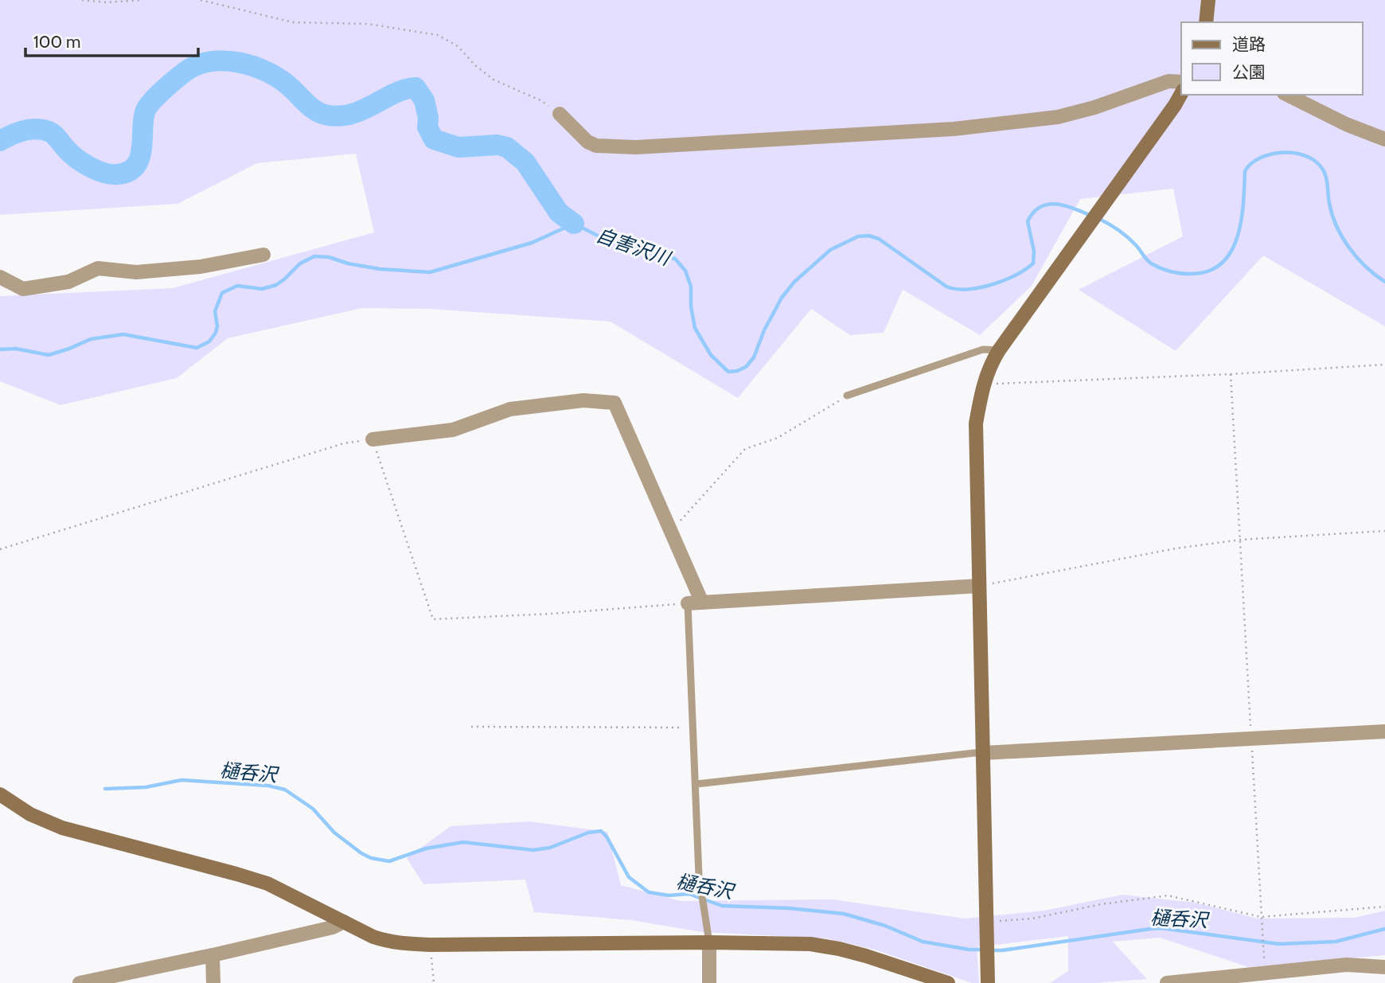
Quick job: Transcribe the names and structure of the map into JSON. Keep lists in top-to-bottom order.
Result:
{
  "water": ["自害沢川", "樋呑沢"],
  "legend": ["道路", "公園"],
  "scale_bar": "100 m"
}
